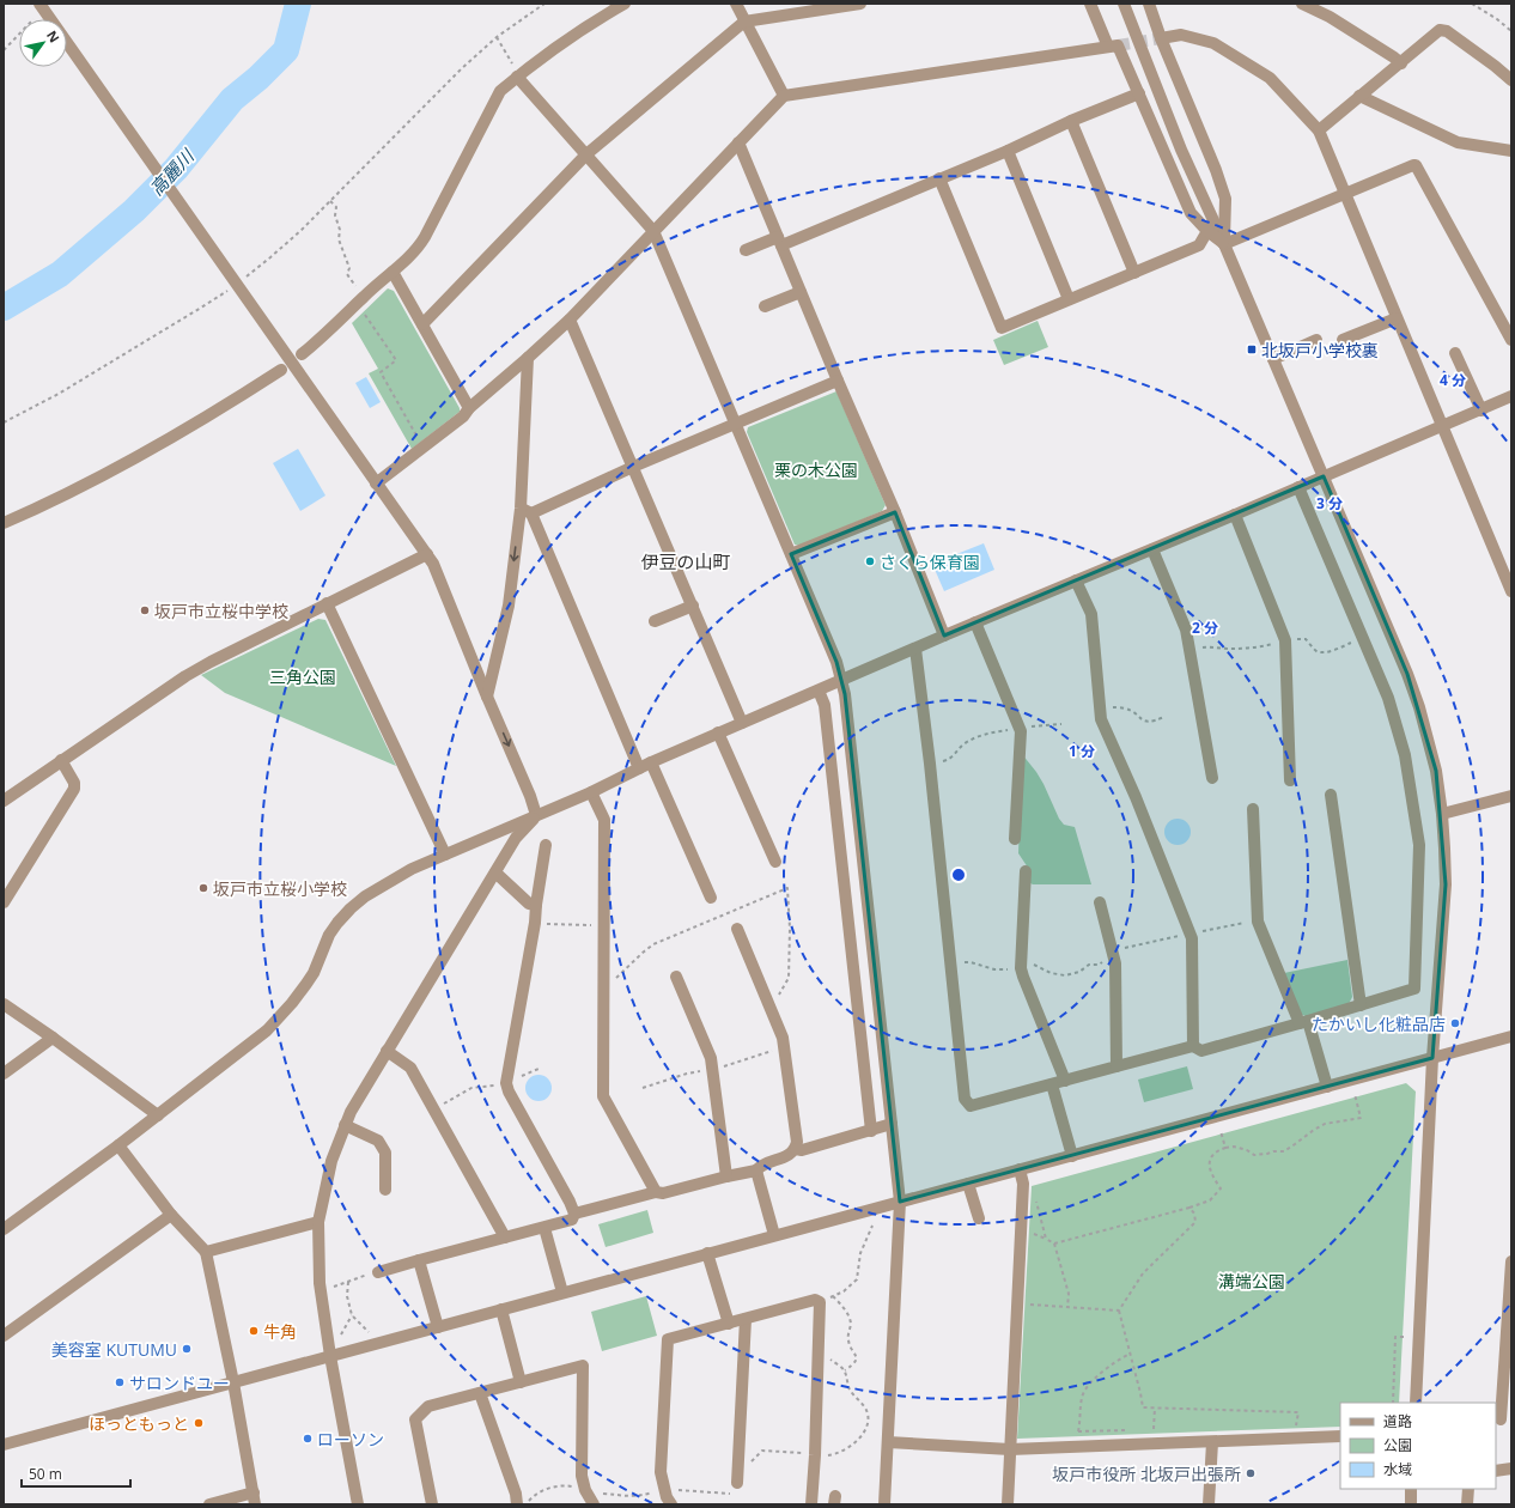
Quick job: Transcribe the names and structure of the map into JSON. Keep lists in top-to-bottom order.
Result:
{
  "districts": ["伊豆の山町"],
  "water": ["高麗川"],
  "parks": ["栗の木公園", "三角公園", "溝端公園"],
  "places": {
    "transit": ["北坂戸小学校裏"],
    "other": [
      "さくら保育園",
      "坂戸市立桜中学校",
      "坂戸市立桜小学校",
      "たかいし化粧品店",
      "牛角",
      "美容室 KUTUMU",
      "サロンドユー",
      "ほっともっと",
      "ローソン",
      "坂戸市役所 北坂戸出張所"
    ]
  },
  "legend": ["道路", "公園", "水域"],
  "scale_bar": "50 m",
  "north": "top right",
  "rings": [
    "4 分",
    "3 分",
    "2 分",
    "1 分"
  ]
}
